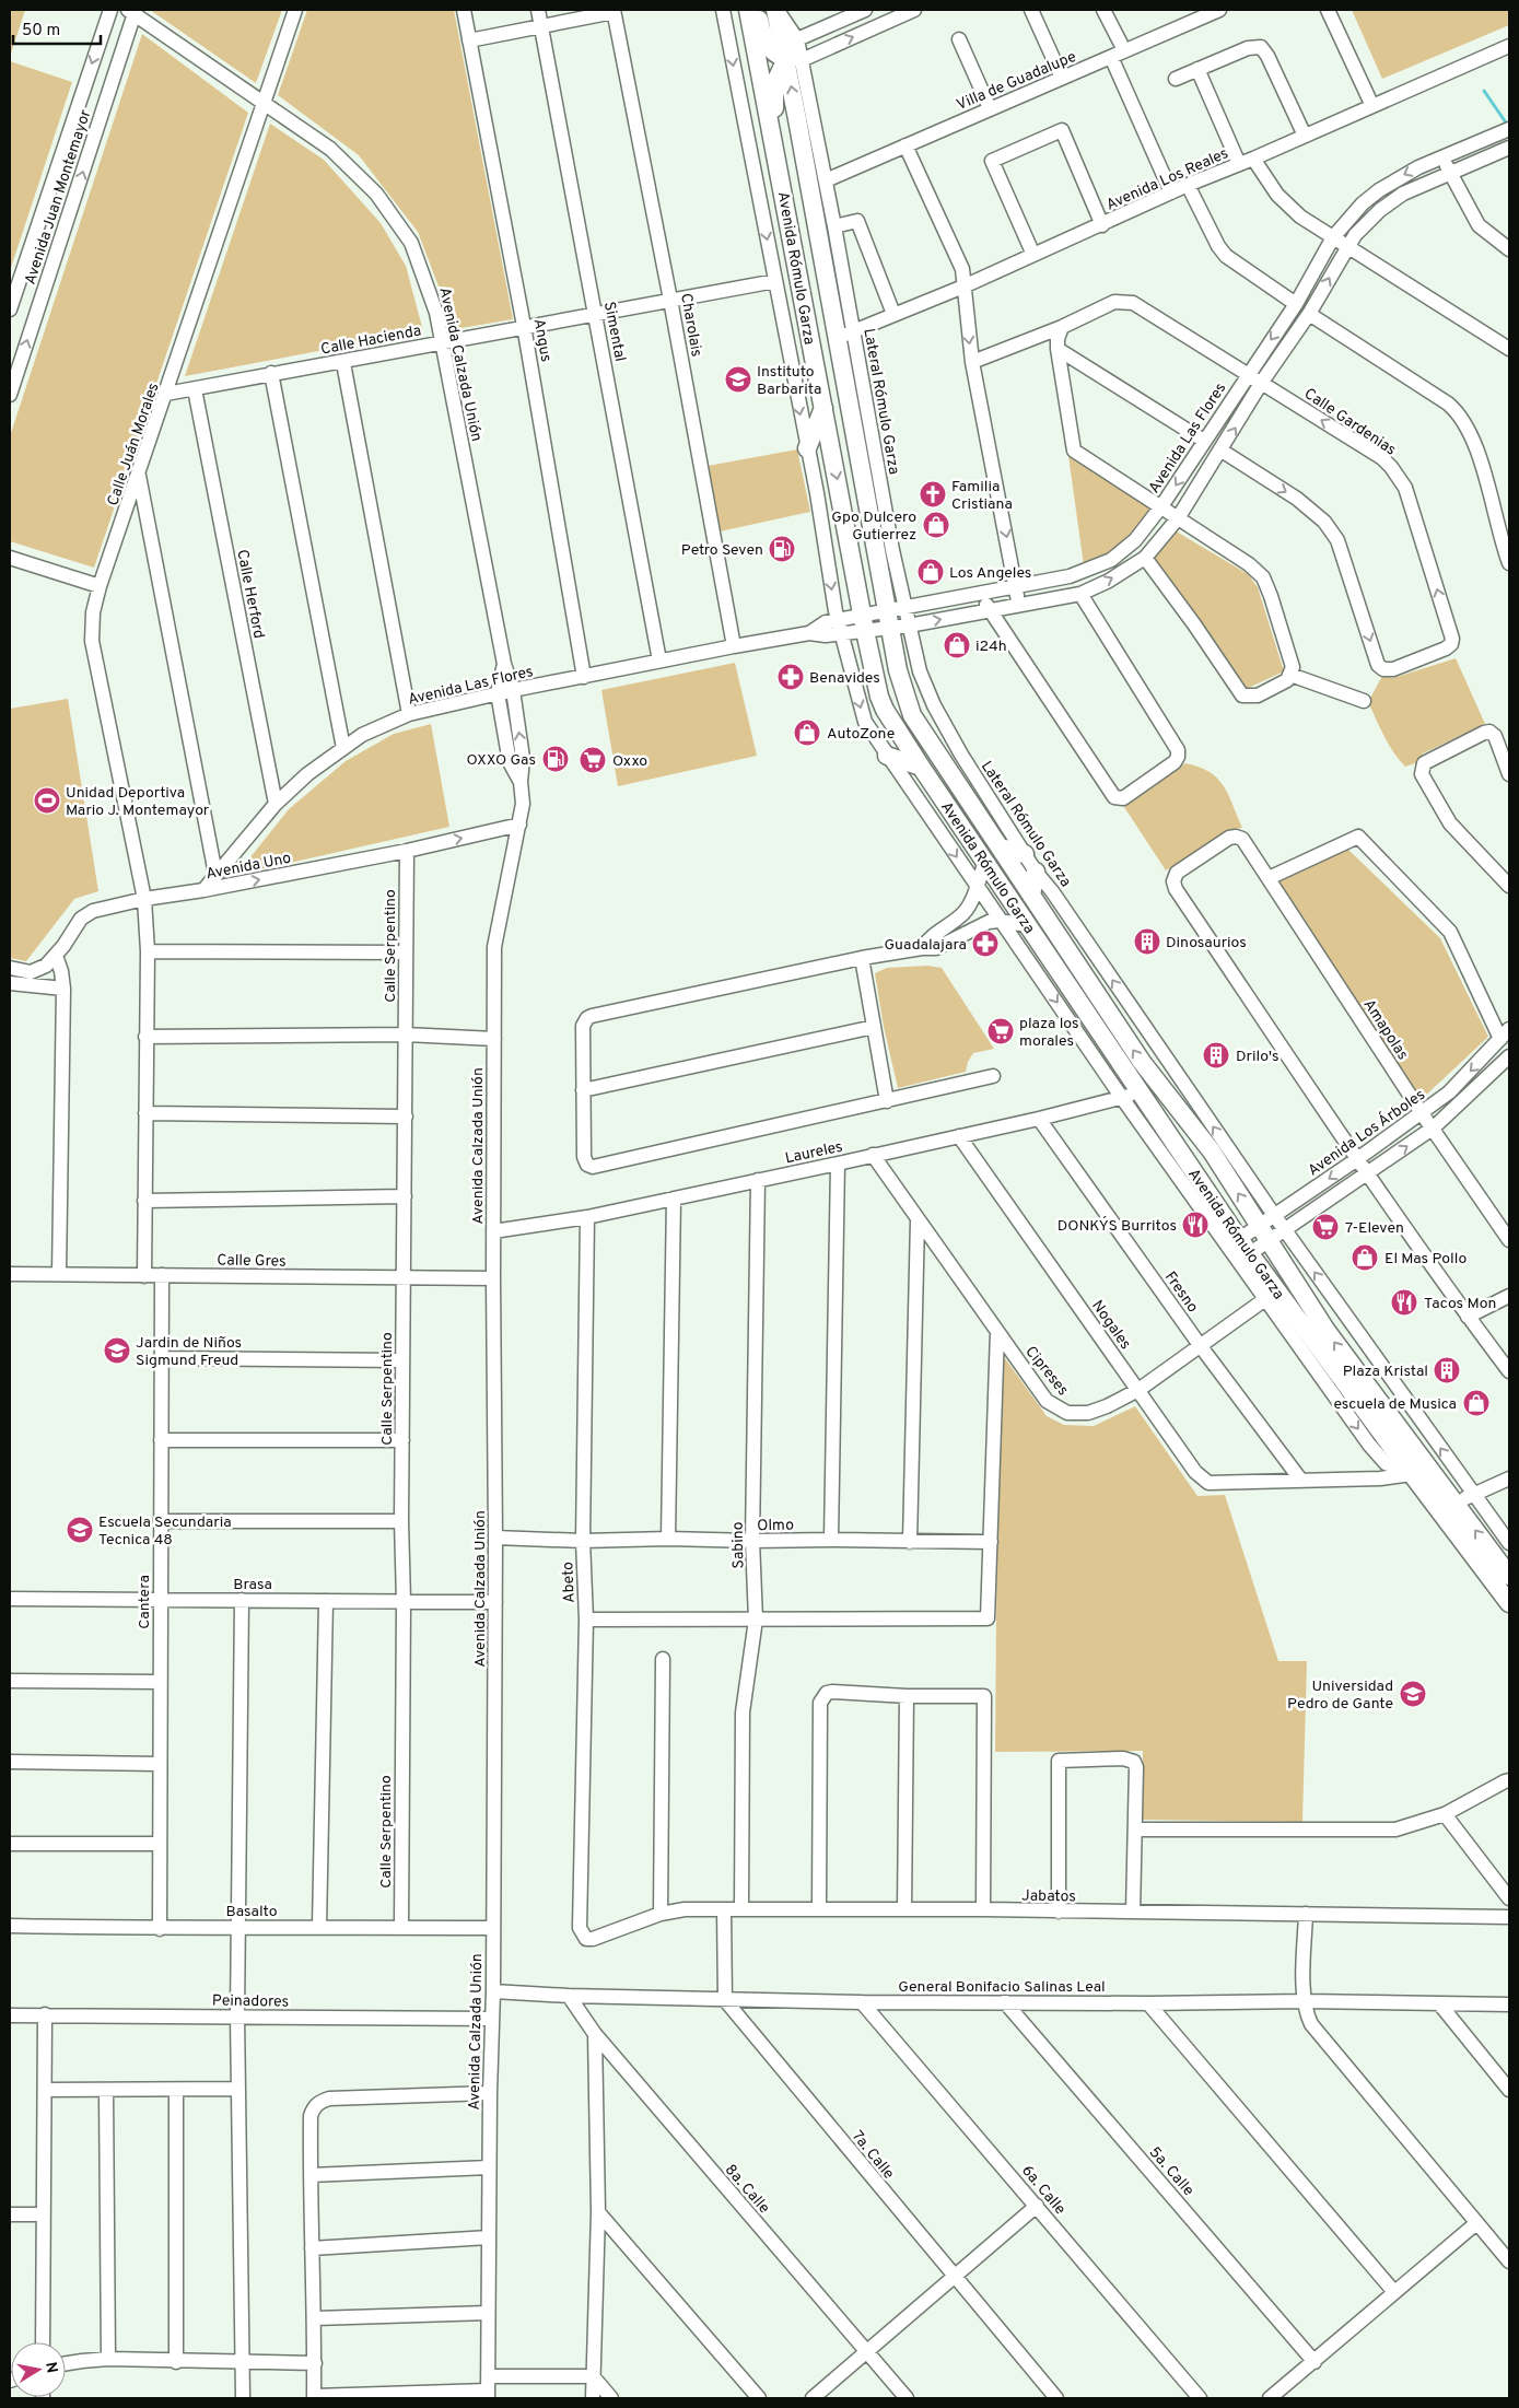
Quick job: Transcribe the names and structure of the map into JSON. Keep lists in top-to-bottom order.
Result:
{
  "streets": {
    "main road": ["Avenida Rómulo Garza"],
    "street": [
      "Villa de Guadalupe",
      "Avenida Los Reales",
      "Avenida Juan Montemayor",
      "Charolais",
      "Simental",
      "Calle Hacienda",
      "Angus",
      "Avenida Calzada Unión",
      "Lateral Rómulo Garza",
      "Calle Gardenias",
      "Avenida Las Flores",
      "Calle Juán Morales",
      "Calle Herford",
      "Avenida Uno",
      "Calle Serpentino",
      "Amapolas",
      "Avenida Los Árboles",
      "Laureles",
      "Calle Gres",
      "Fresno",
      "Nogales",
      "Cipreses",
      "Olmo",
      "Sabino",
      "Abeto",
      "Brasa",
      "Cantera",
      "Jabatos",
      "Basalto",
      "General Bonifacio Salinas Leal",
      "Peinadores",
      "7a. Calle",
      "5a. Calle",
      "8a. Calle",
      "6a. Calle"
    ]
  },
  "crossings": [
    ["Villa de Guadalupe", "Lateral Rómulo Garza"],
    ["Avenida Los Reales", "Avenida Rómulo Garza"],
    ["Avenida Los Reales", "Lateral Rómulo Garza"],
    ["Avenida Juan Montemayor", "Avenida Calzada Unión"],
    ["Avenida Rómulo Garza", "Lateral Rómulo Garza"],
    ["Avenida Rómulo Garza", "Avenida Las Flores"],
    ["Avenida Rómulo Garza", "Avenida Los Árboles"],
    ["Avenida Rómulo Garza", "Laureles"],
    ["Charolais", "Calle Hacienda"],
    ["Charolais", "Avenida Las Flores"],
    ["Simental", "Calle Hacienda"],
    ["Simental", "Avenida Las Flores"],
    ["Calle Hacienda", "Angus"],
    ["Calle Hacienda", "Avenida Calzada Unión"],
    ["Calle Hacienda", "Calle Juán Morales"],
    ["Calle Hacienda", "Calle Herford"],
    ["Angus", "Avenida Las Flores"],
    ["Avenida Calzada Unión", "Avenida Las Flores"],
    ["Avenida Calzada Unión", "Calle Juán Morales"],
    ["Avenida Calzada Unión", "Avenida Uno"],
    ["Avenida Calzada Unión", "Laureles"],
    ["Avenida Calzada Unión", "Calle Gres"],
    ["Avenida Calzada Unión", "Olmo"],
    ["Avenida Calzada Unión", "Brasa"],
    ["Avenida Calzada Unión", "Basalto"],
    ["Avenida Calzada Unión", "General Bonifacio Salinas Leal"],
    ["Avenida Calzada Unión", "Peinadores"],
    ["Lateral Rómulo Garza", "Avenida Las Flores"],
    ["Lateral Rómulo Garza", "Avenida Los Árboles"],
    ["Calle Gardenias", "Avenida Las Flores"],
    ["Avenida Las Flores", "Calle Herford"],
    ["Avenida Las Flores", "Avenida Uno"],
    ["Calle Juán Morales", "Avenida Uno"],
    ["Calle Juán Morales", "Calle Gres"],
    ["Avenida Uno", "Calle Serpentino"],
    ["Calle Serpentino", "Calle Gres"],
    ["Calle Serpentino", "Brasa"],
    ["Calle Serpentino", "Basalto"],
    ["Amapolas", "Avenida Los Árboles"],
    ["Laureles", "Fresno"],
    ["Laureles", "Nogales"],
    ["Laureles", "Cipreses"],
    ["Laureles", "Sabino"],
    ["Laureles", "Abeto"],
    ["Calle Gres", "Cantera"],
    ["Fresno", "Nogales"],
    ["Fresno", "Cipreses"],
    ["Nogales", "Cipreses"],
    ["Olmo", "Sabino"],
    ["Olmo", "Abeto"],
    ["Sabino", "Jabatos"],
    ["Abeto", "Jabatos"],
    ["Brasa", "Cantera"],
    ["Cantera", "Basalto"],
    ["General Bonifacio Salinas Leal", "7a. Calle"],
    ["General Bonifacio Salinas Leal", "5a. Calle"],
    ["General Bonifacio Salinas Leal", "8a. Calle"],
    ["General Bonifacio Salinas Leal", "6a. Calle"]
  ],
  "places": {
    "school or university": [
      "Instituto Barbarita",
      "Jardin de Niños Sigmund Freud",
      "Escuela Secundaria Tecnica 48",
      "Universidad Pedro de Gante"
    ],
    "church": ["Familia Cristiana"],
    "shop": [
      "Gpo Dulcero Gutierrez",
      "Los Angeles",
      "i24h",
      "AutoZone",
      "El Mas Pollo",
      "escuela de Musica"
    ],
    "fuel station": ["Petro Seven", "OXXO Gas"],
    "pharmacy": ["Benavides", "Guadalajara"],
    "supermarket": ["Oxxo", "plaza los morales", "7-Eleven"],
    "sports": ["Unidad Deportiva Mario J. Montemayor"],
    "building": ["Dinosaurios", "Drilo's", "Plaza Kristal"],
    "restaurant": ["DONKY´S Burritos", "Tacos Mon"]
  },
  "scale_bar": "50 m",
  "north": "right"
}
